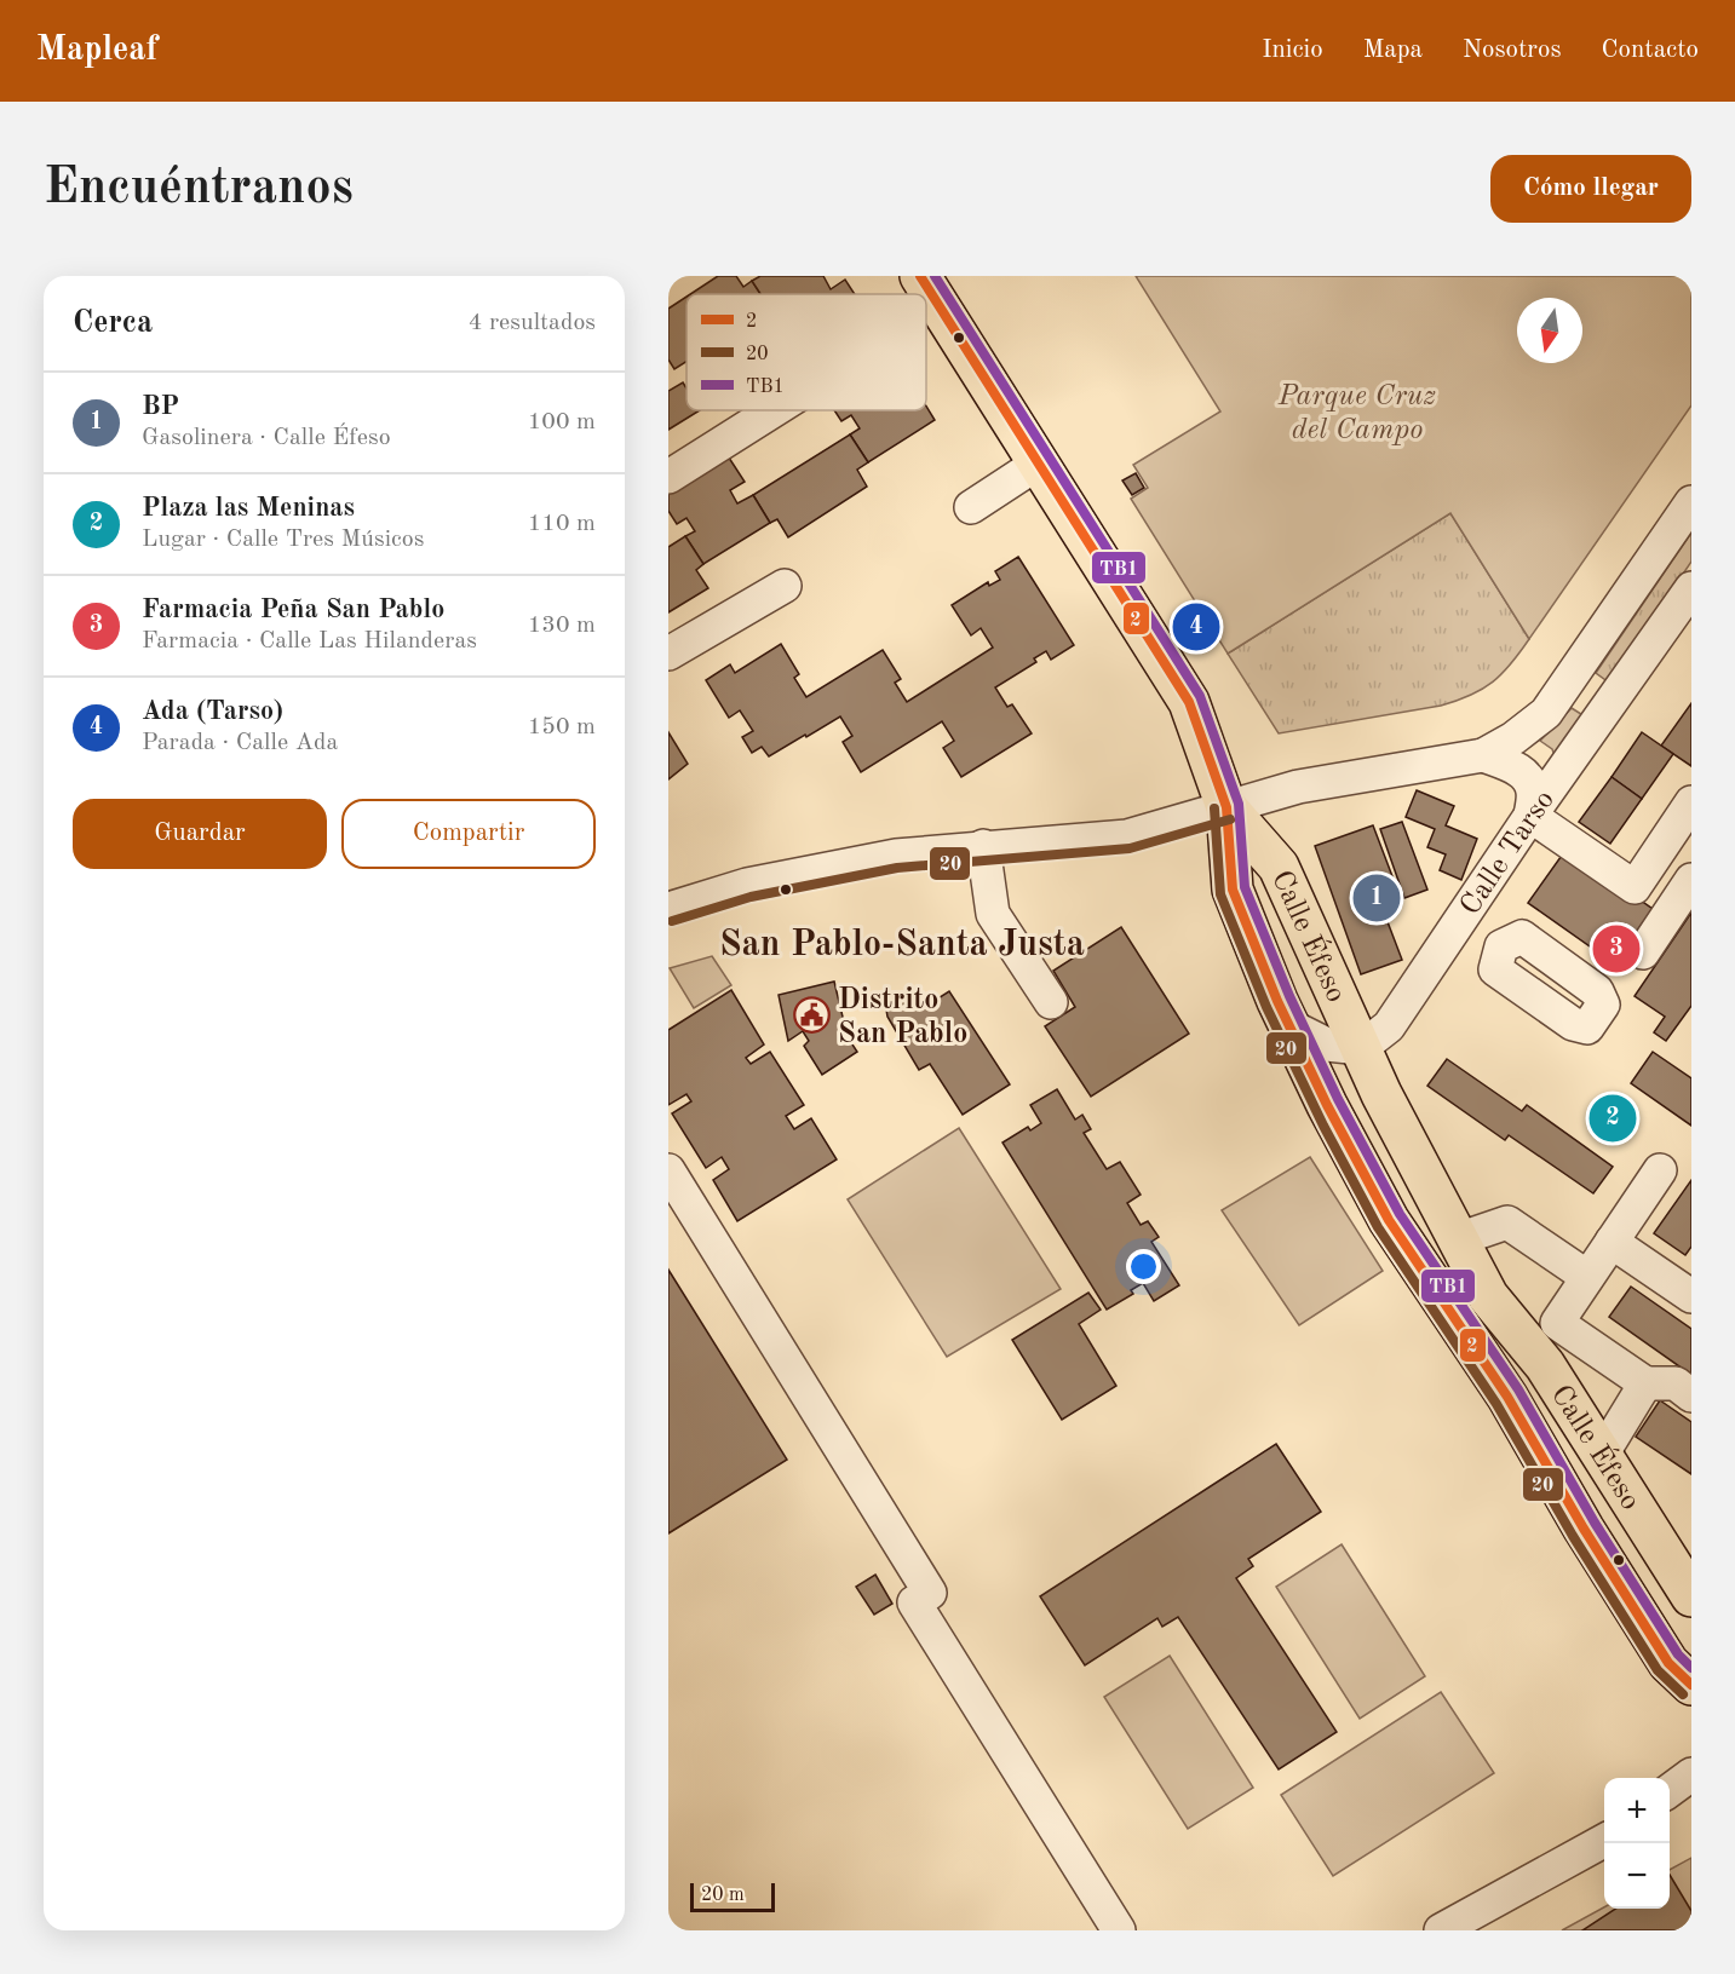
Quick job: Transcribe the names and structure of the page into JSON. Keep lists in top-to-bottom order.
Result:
{
  "streets": {
    "main road": ["Calle Éfeso"],
    "street": ["Calle Tarso"]
  },
  "crossings": [
    ["Calle Tarso", "Calle Éfeso"]
  ],
  "districts": ["San Pablo-Santa Justa"],
  "parks": ["Parque Cruz del Campo"],
  "places": {
    "public building": ["Distrito San Pablo"]
  },
  "lines": ["transit line 2", "transit line TB1", "transit line 20"],
  "legend": ["2", "20", "TB1"],
  "scale_bar": "20 m",
  "north": "bottom",
  "page": {
    "header": "Mapleaf",
    "nav": [
      "Inicio",
      "Mapa",
      "Nosotros",
      "Contacto"
    ],
    "buttons": [
      "Cómo llegar",
      ["Guardar", "Compartir"]
    ],
    "title": "Encuéntranos",
    "heading": ["Cerca", "4 resultados"],
    "list": [
      {
        "mark": "1",
        "name": "BP",
        "note": "Gasolinera · Calle Éfeso",
        "value": "100 m"
      },
      {
        "mark": "2",
        "name": "Plaza las Meninas",
        "note": "Lugar · Calle Tres Músicos",
        "value": "110 m"
      },
      {
        "mark": "3",
        "name": "Farmacia Peña San Pablo",
        "note": "Farmacia · Calle Las Hilanderas",
        "value": "130 m"
      },
      {
        "mark": "4",
        "name": "Ada (Tarso)",
        "note": "Parada · Calle Ada",
        "value": "150 m"
      }
    ],
    "pins": [
      "4",
      "1",
      "3",
      "2"
    ],
    "map_buttons": ["+", "−"],
    "scale": "20 m"
  }
}
